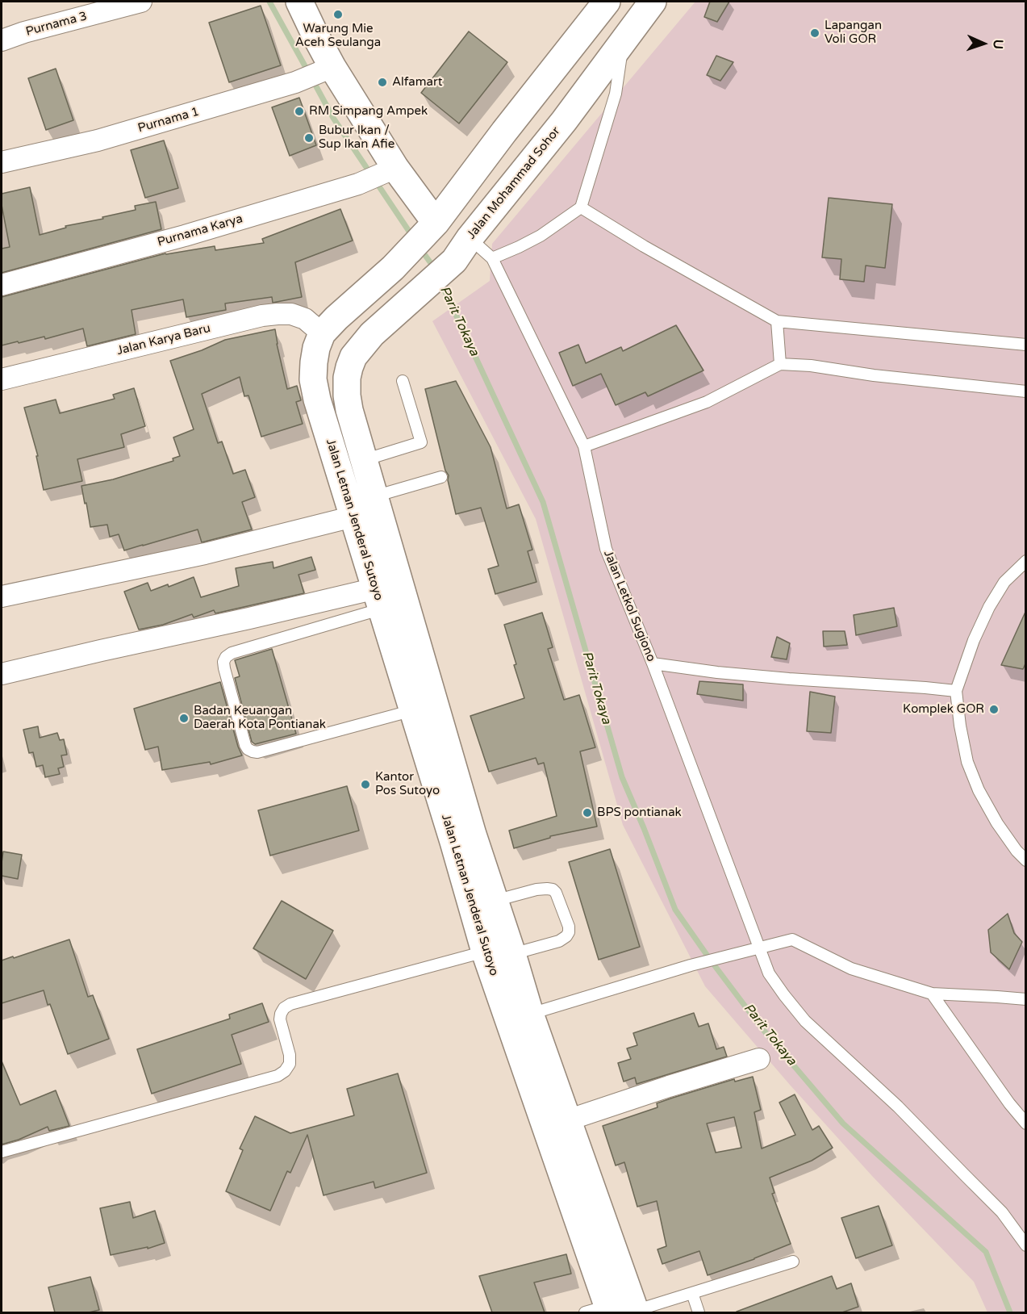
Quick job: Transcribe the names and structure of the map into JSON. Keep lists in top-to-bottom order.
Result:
{
  "streets": {
    "street": [
      "Purnama 3",
      "Purnama 1",
      "Jalan Mohammad Sohor",
      "Purnama Karya",
      "Jalan Karya Baru",
      "Jalan Letnan Jenderal Sutoyo"
    ],
    "lane": ["Jalan Letkol Sugiono"]
  },
  "crossings": [
    ["Jalan Mohammad Sohor", "Jalan Letnan Jenderal Sutoyo"],
    ["Jalan Mohammad Sohor", "Jalan Letkol Sugiono"],
    ["Jalan Karya Baru", "Jalan Letnan Jenderal Sutoyo"]
  ],
  "water": ["Parit Tokaya"],
  "places": [
    "Warung Mie Aceh Seulanga",
    "Lapangan Voli GOR",
    "Alfamart",
    "RM Simpang Ampek",
    "Bubur Ikan / Sup Ikan Afie",
    "Komplek GOR",
    "Badan Keuangan Daerah Kota Pontianak",
    "Kantor Pos Sutoyo",
    "BPS pontianak"
  ],
  "north": "right"
}
